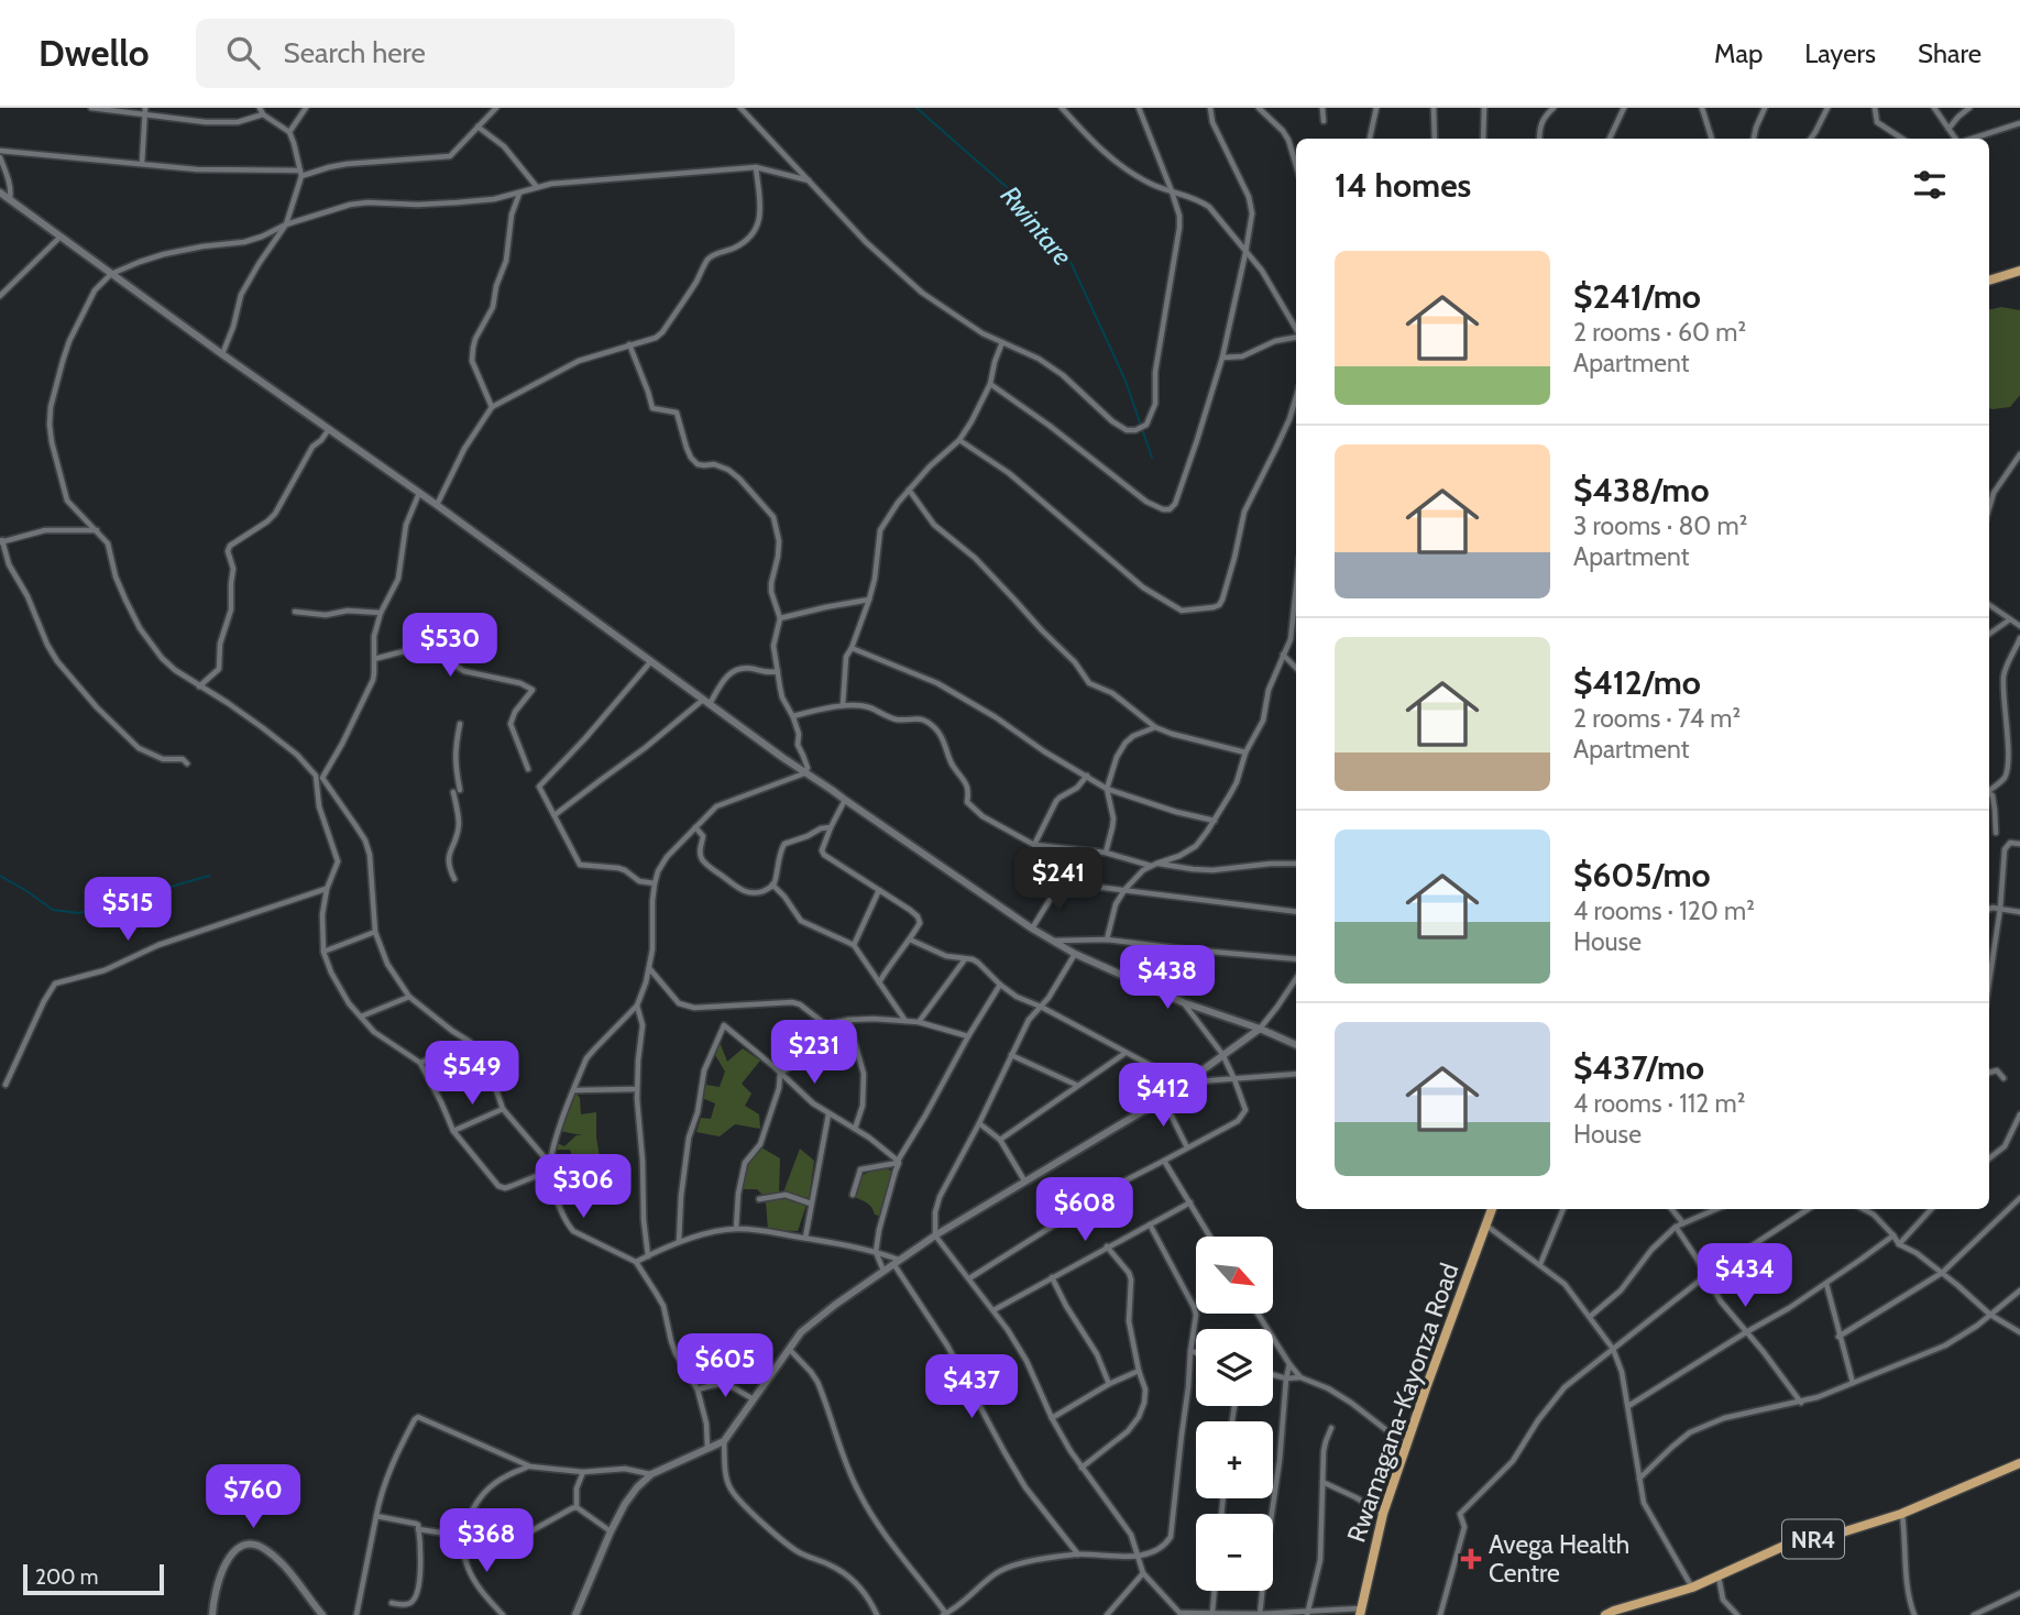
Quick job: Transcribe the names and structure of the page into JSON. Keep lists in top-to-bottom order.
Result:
{
  "streets": {
    "highway": ["Rwamagana-Kayonza Road", "NR4"]
  },
  "water": ["Rwintare"],
  "places": {
    "health": ["Avega Health Centre"]
  },
  "scale_bar": "200 m",
  "north": "bottom right",
  "page": {
    "header": "Dwello",
    "search": "Search here",
    "nav": ["Map", "Layers", "Share"],
    "heading": "14 homes",
    "list": [
      {
        "name": "$241/mo",
        "note": "2 rooms · 60 m² · Apartment"
      },
      {
        "name": "$438/mo",
        "note": "3 rooms · 80 m² · Apartment"
      },
      {
        "name": "$412/mo",
        "note": "2 rooms · 74 m² · Apartment"
      },
      {
        "name": "$605/mo",
        "note": "4 rooms · 120 m² · House"
      },
      {
        "name": "$437/mo",
        "note": "4 rooms · 112 m² · House"
      }
    ],
    "price": [
      "$530",
      "$241",
      "$515",
      "$438",
      "$231",
      "$549",
      "$412",
      "$306",
      "$608",
      "$434",
      "$605",
      "$437",
      "$760",
      "$368"
    ],
    "map_buttons": ["+", "−"],
    "scale": "200 m"
  }
}
